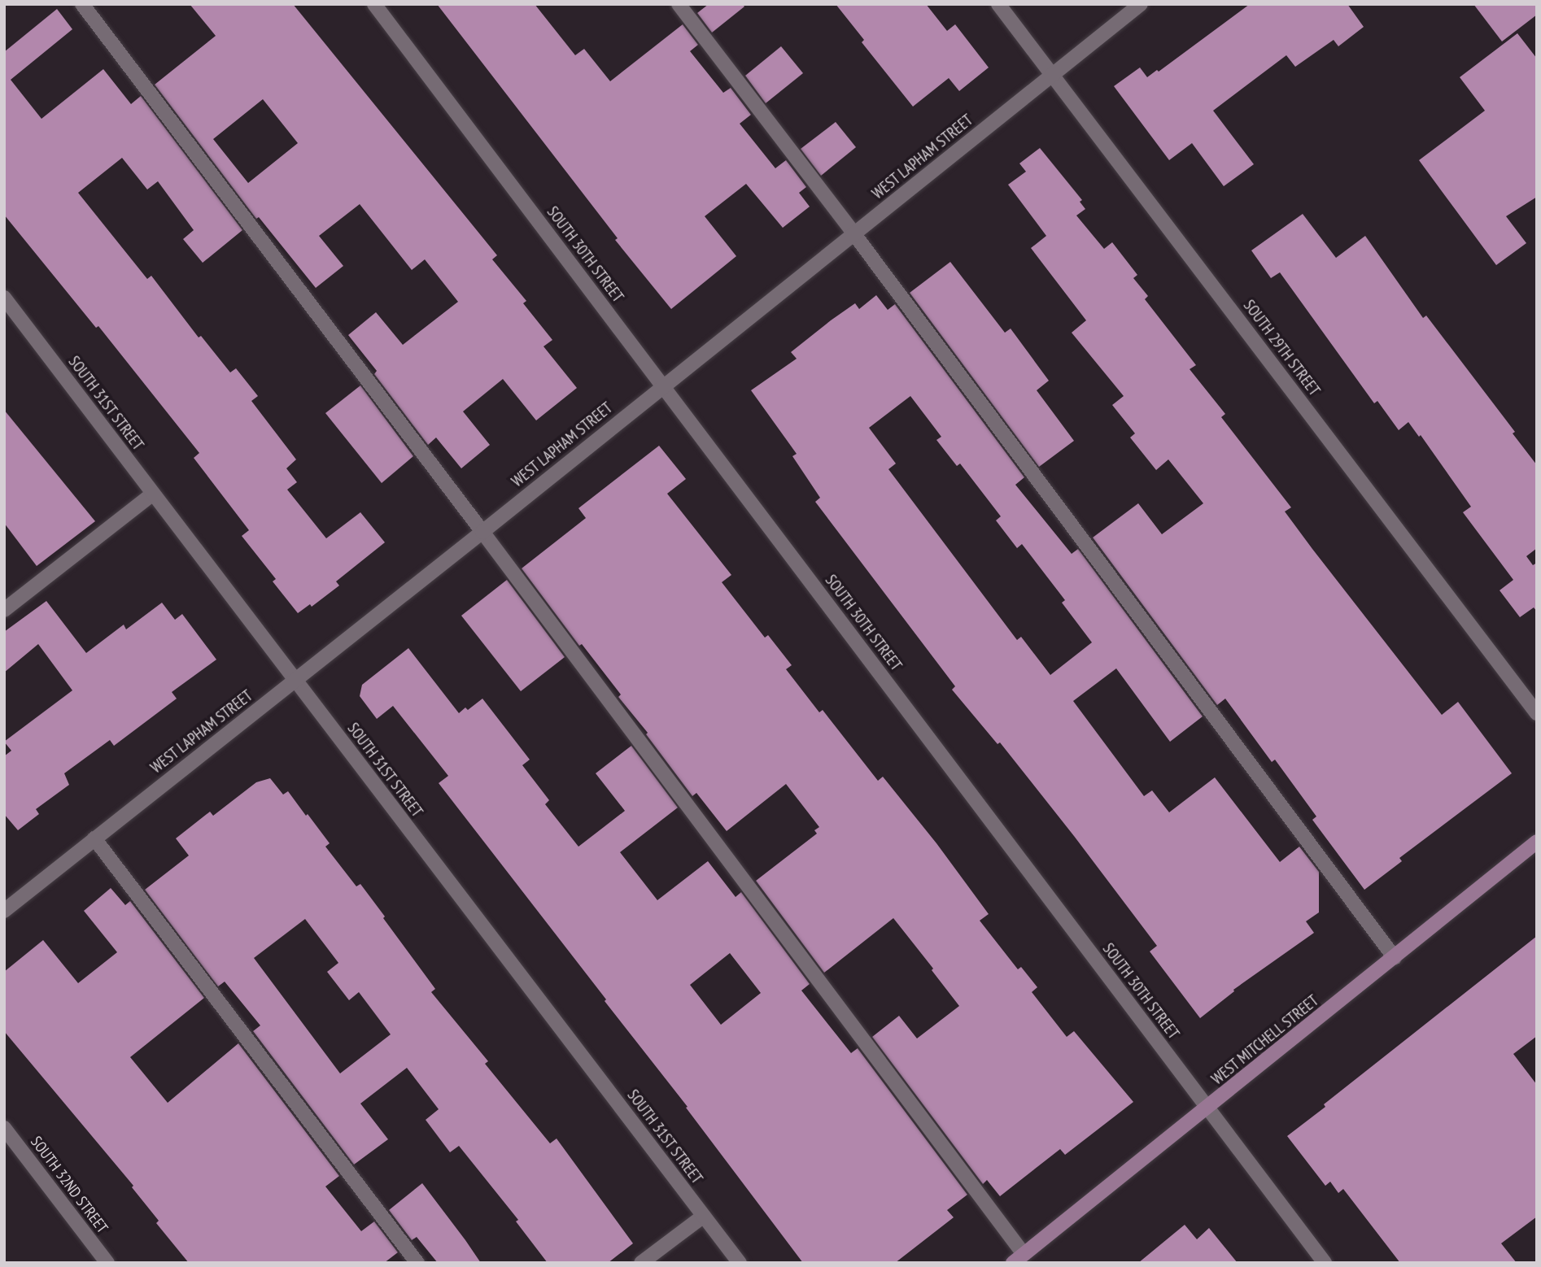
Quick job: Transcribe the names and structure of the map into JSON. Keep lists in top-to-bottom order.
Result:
{
  "streets": {
    "street": [
      "WEST LAPHAM STREET",
      "SOUTH 30TH STREET",
      "SOUTH 29TH STREET",
      "SOUTH 31ST STREET",
      "WEST MITCHELL STREET",
      "SOUTH 32ND STREET"
    ]
  },
  "crossings": [
    ["WEST LAPHAM STREET", "SOUTH 30TH STREET"],
    ["WEST LAPHAM STREET", "SOUTH 29TH STREET"],
    ["WEST LAPHAM STREET", "SOUTH 31ST STREET"],
    ["SOUTH 30TH STREET", "WEST MITCHELL STREET"]
  ]
}
